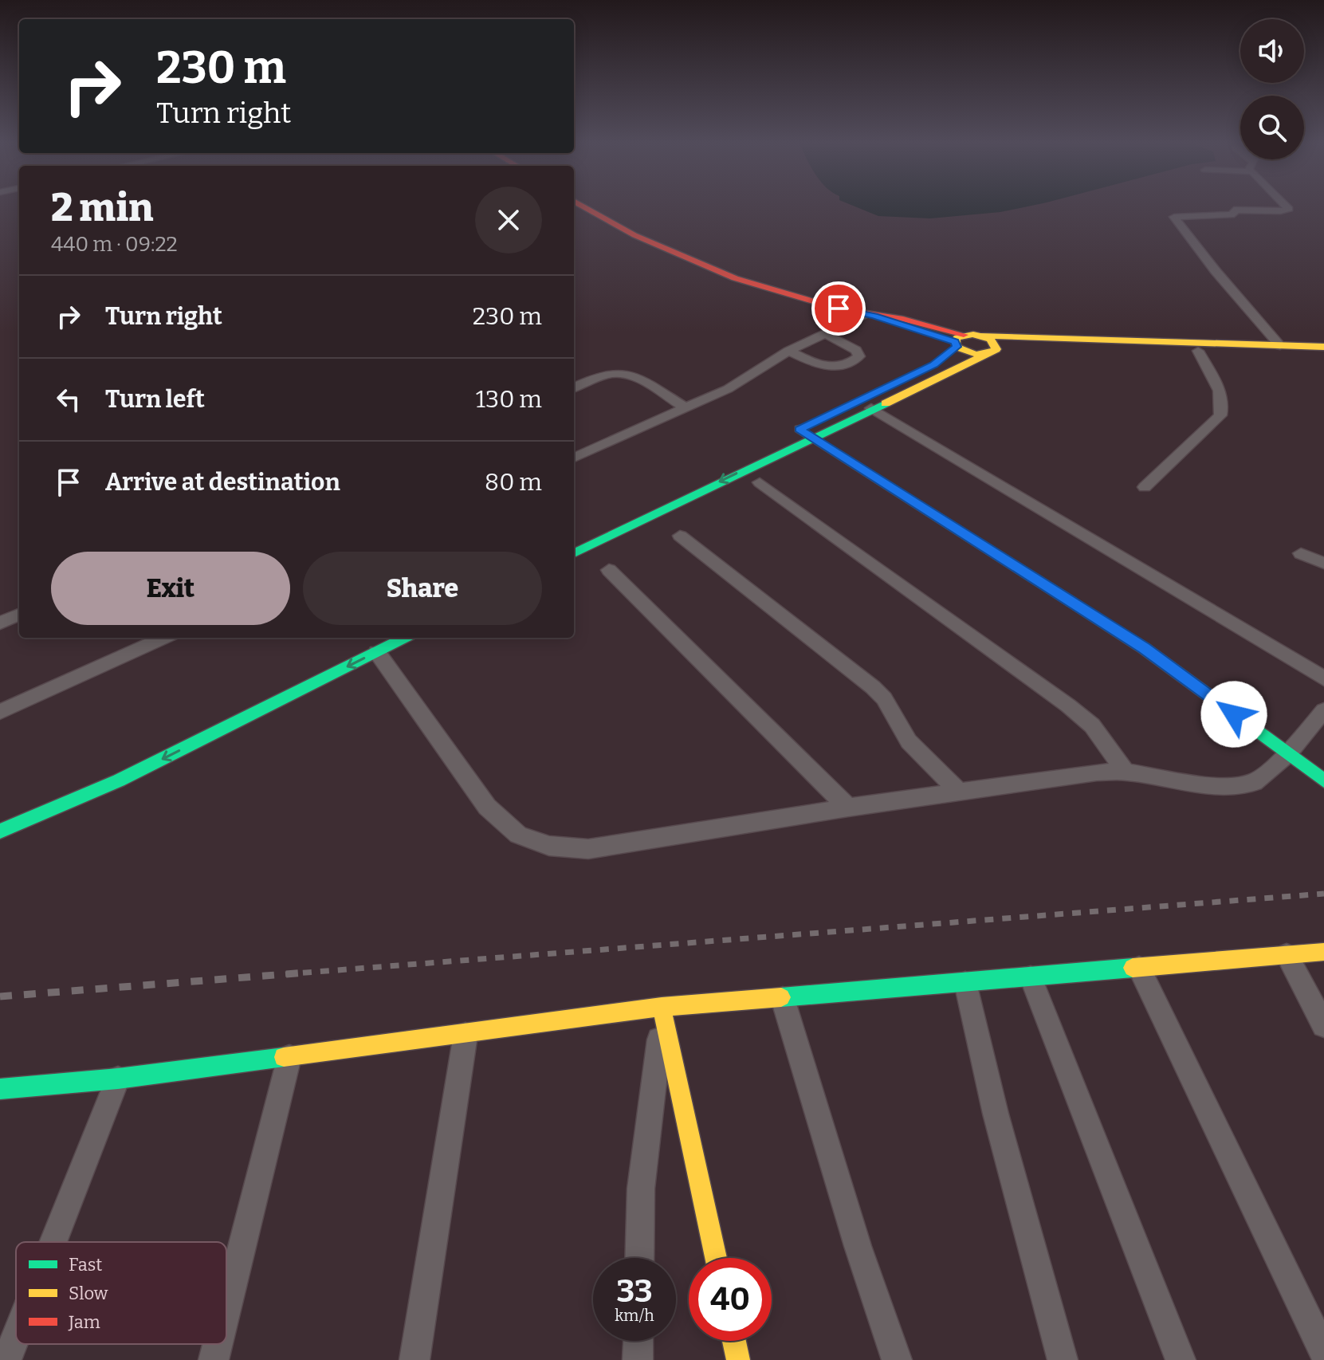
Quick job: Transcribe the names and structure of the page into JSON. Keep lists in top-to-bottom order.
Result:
{
  "legend": ["Fast", "Slow", "Jam"],
  "page": {
    "turn": ["230 m", "Turn right"],
    "heading": ["2 min", "440 m · 09:22"],
    "list": [
      {
        "name": "Turn right",
        "value": "230 m"
      },
      {
        "name": "Turn left",
        "value": "130 m"
      },
      {
        "name": "Arrive at destination",
        "value": "80 m"
      }
    ],
    "buttons": ["Exit", "Share"],
    "speed": "33 km/h",
    "limit": "40"
  }
}
